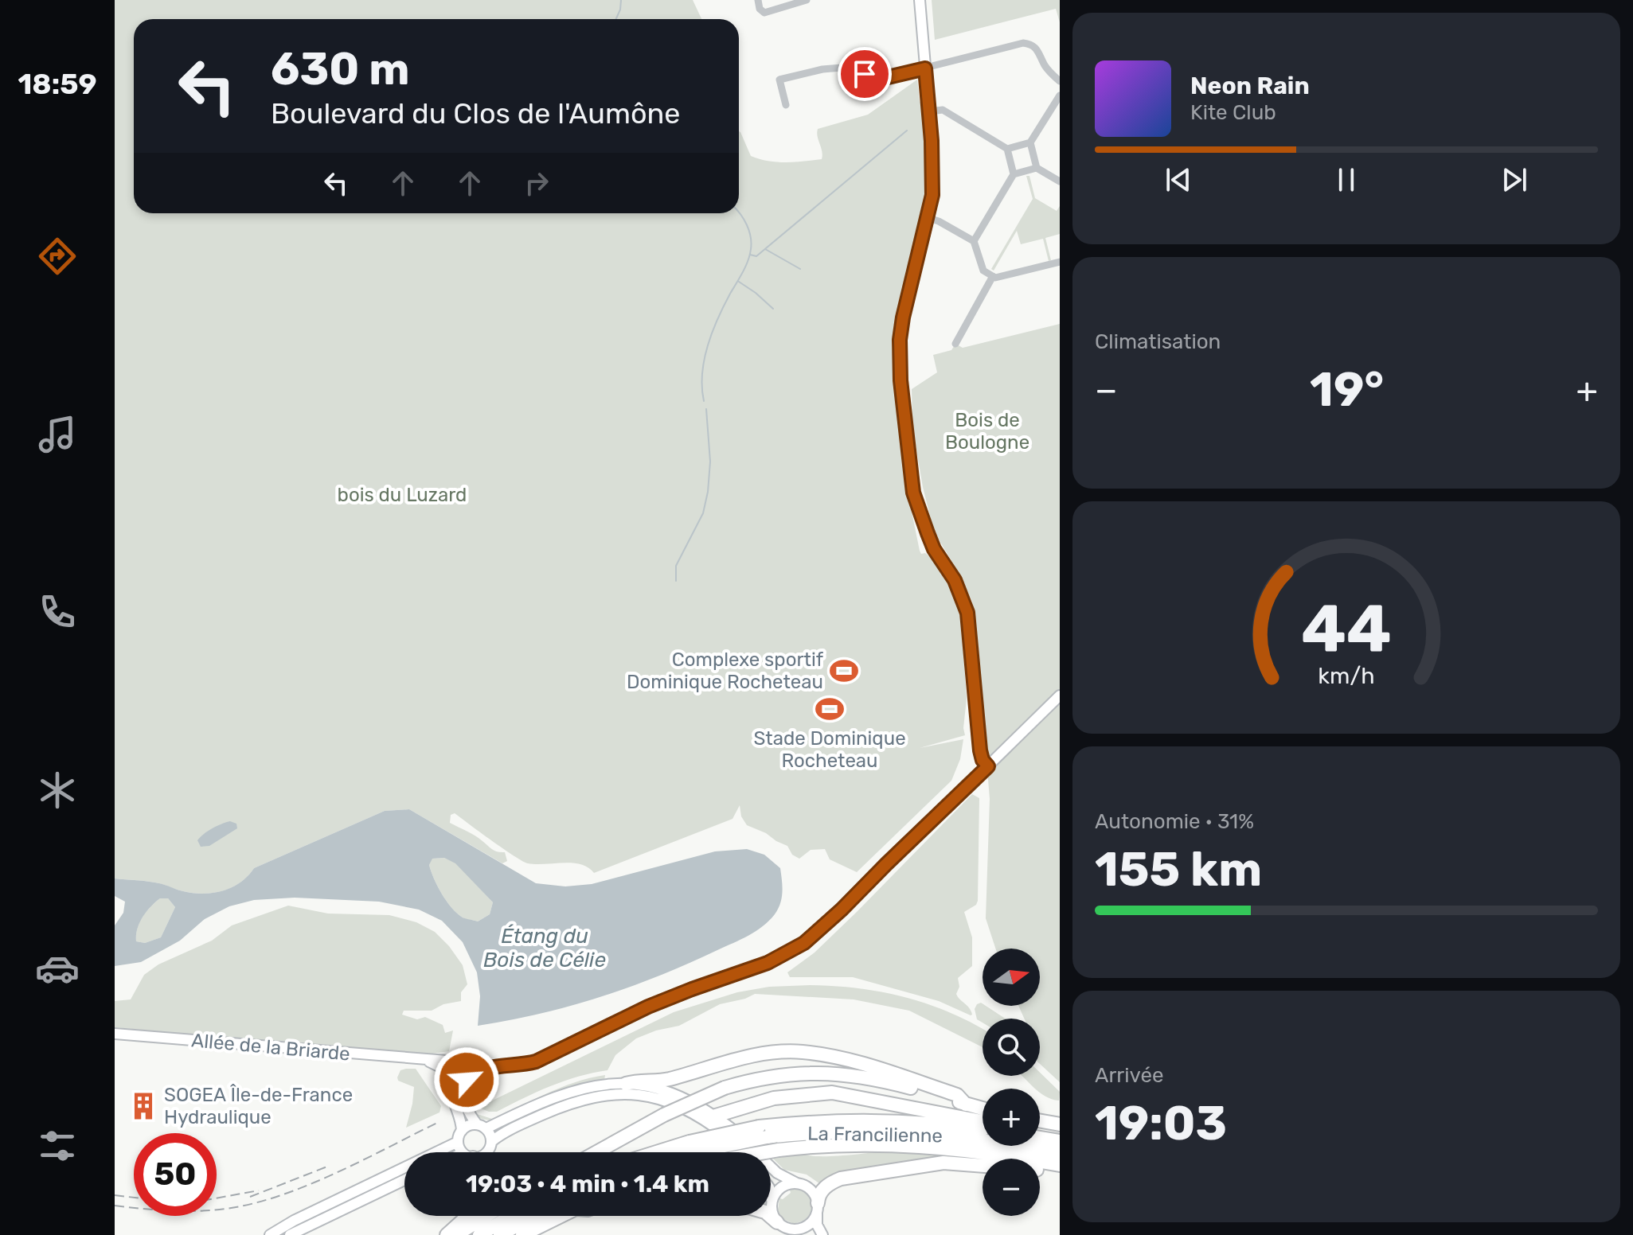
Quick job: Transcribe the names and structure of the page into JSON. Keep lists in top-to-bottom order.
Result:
{
  "streets": {
    "highway": ["La Francilienne"],
    "main road": ["Allée de la Briarde"]
  },
  "water": ["Étang du Bois de Célie"],
  "parks": ["Bois de Boulogne", "bois du Luzard"],
  "places": {
    "sports": ["Complexe sportif Dominique Rocheteau", "Stade Dominique Rocheteau"],
    "building": ["SOGEA Île-de-France Hydraulique"]
  },
  "north": "right",
  "page": {
    "tabs": "18:59",
    "turn": ["630 m", "Boulevard du Clos de l'Aumône"],
    "song": ["Neon Rain", "Kite Club"],
    "tile": [
      "Climatisation",
      ["Autonomie · 31%", "155 km"],
      ["Arrivée", "19:03"]
    ],
    "heat": ["−", "19°", "+"],
    "map_buttons": ["+", "−"],
    "limit": "50",
    "trip": "19:03 · 4 min · 1.4 km",
    "gauge": ["44", "km/h"]
  }
}
